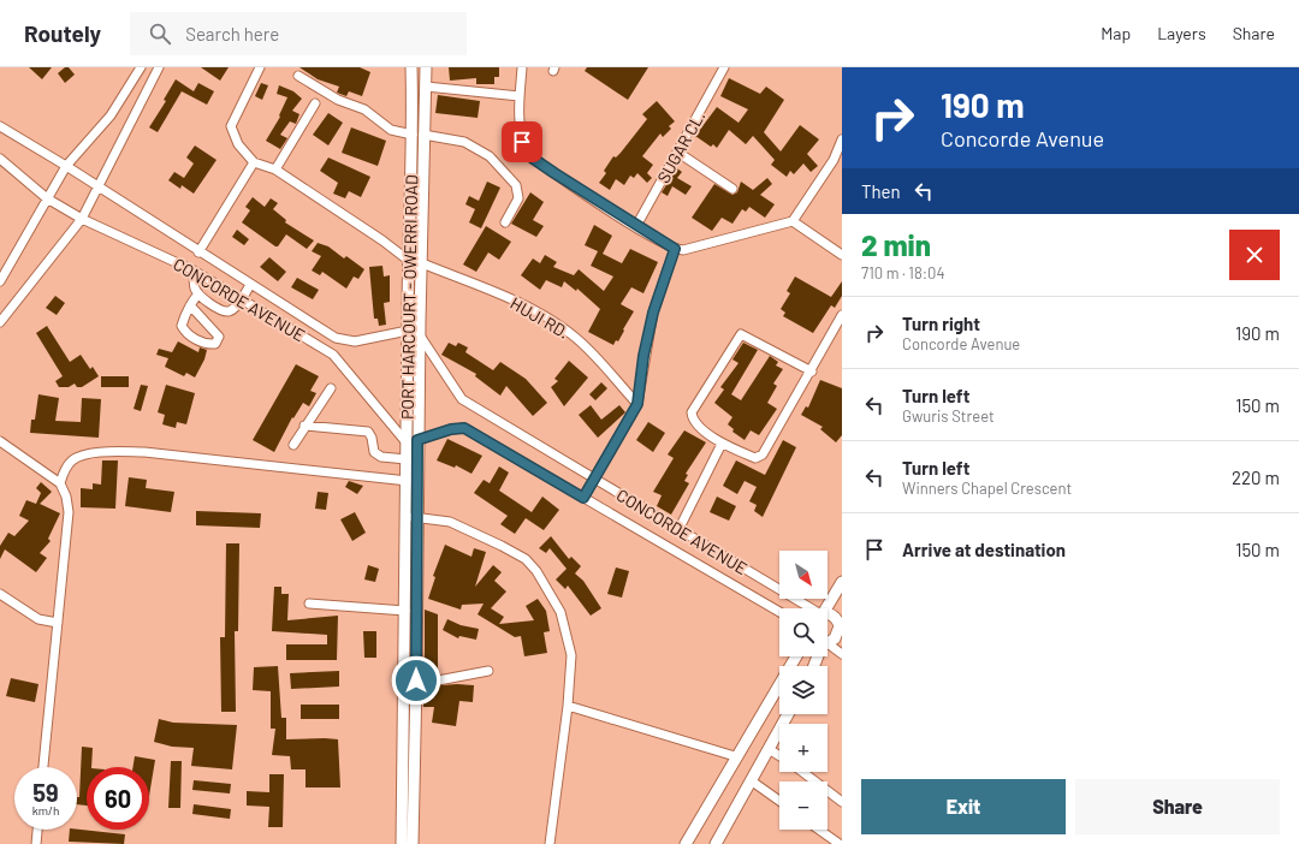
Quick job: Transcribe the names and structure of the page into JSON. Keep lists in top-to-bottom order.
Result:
{
  "streets": {
    "main road": ["PORT HARCOURT - OWERRI ROAD"],
    "street": ["SUGAR CL.", "CONCORDE AVENUE", "HUJI RD."]
  },
  "crossings": [
    ["PORT HARCOURT - OWERRI ROAD", "CONCORDE AVENUE"],
    ["PORT HARCOURT - OWERRI ROAD", "HUJI RD."]
  ],
  "north": "bottom right",
  "page": {
    "header": "Routely",
    "search": "Search here",
    "nav": ["Map", "Layers", "Share"],
    "turn": ["190 m", "Concorde Avenue"],
    "then": "Then",
    "heading": ["2 min", "710 m · 18:04"],
    "list": [
      {
        "name": "Turn right",
        "note": "Concorde Avenue",
        "value": "190 m"
      },
      {
        "name": "Turn left",
        "note": "Gwuris Street",
        "value": "150 m"
      },
      {
        "name": "Turn left",
        "note": "Winners Chapel Crescent",
        "value": "220 m"
      },
      {
        "name": "Arrive at destination",
        "value": "150 m"
      }
    ],
    "map_buttons": ["+", "−"],
    "speed": "59 km/h",
    "limit": "60",
    "buttons": ["Exit", "Share"]
  }
}
